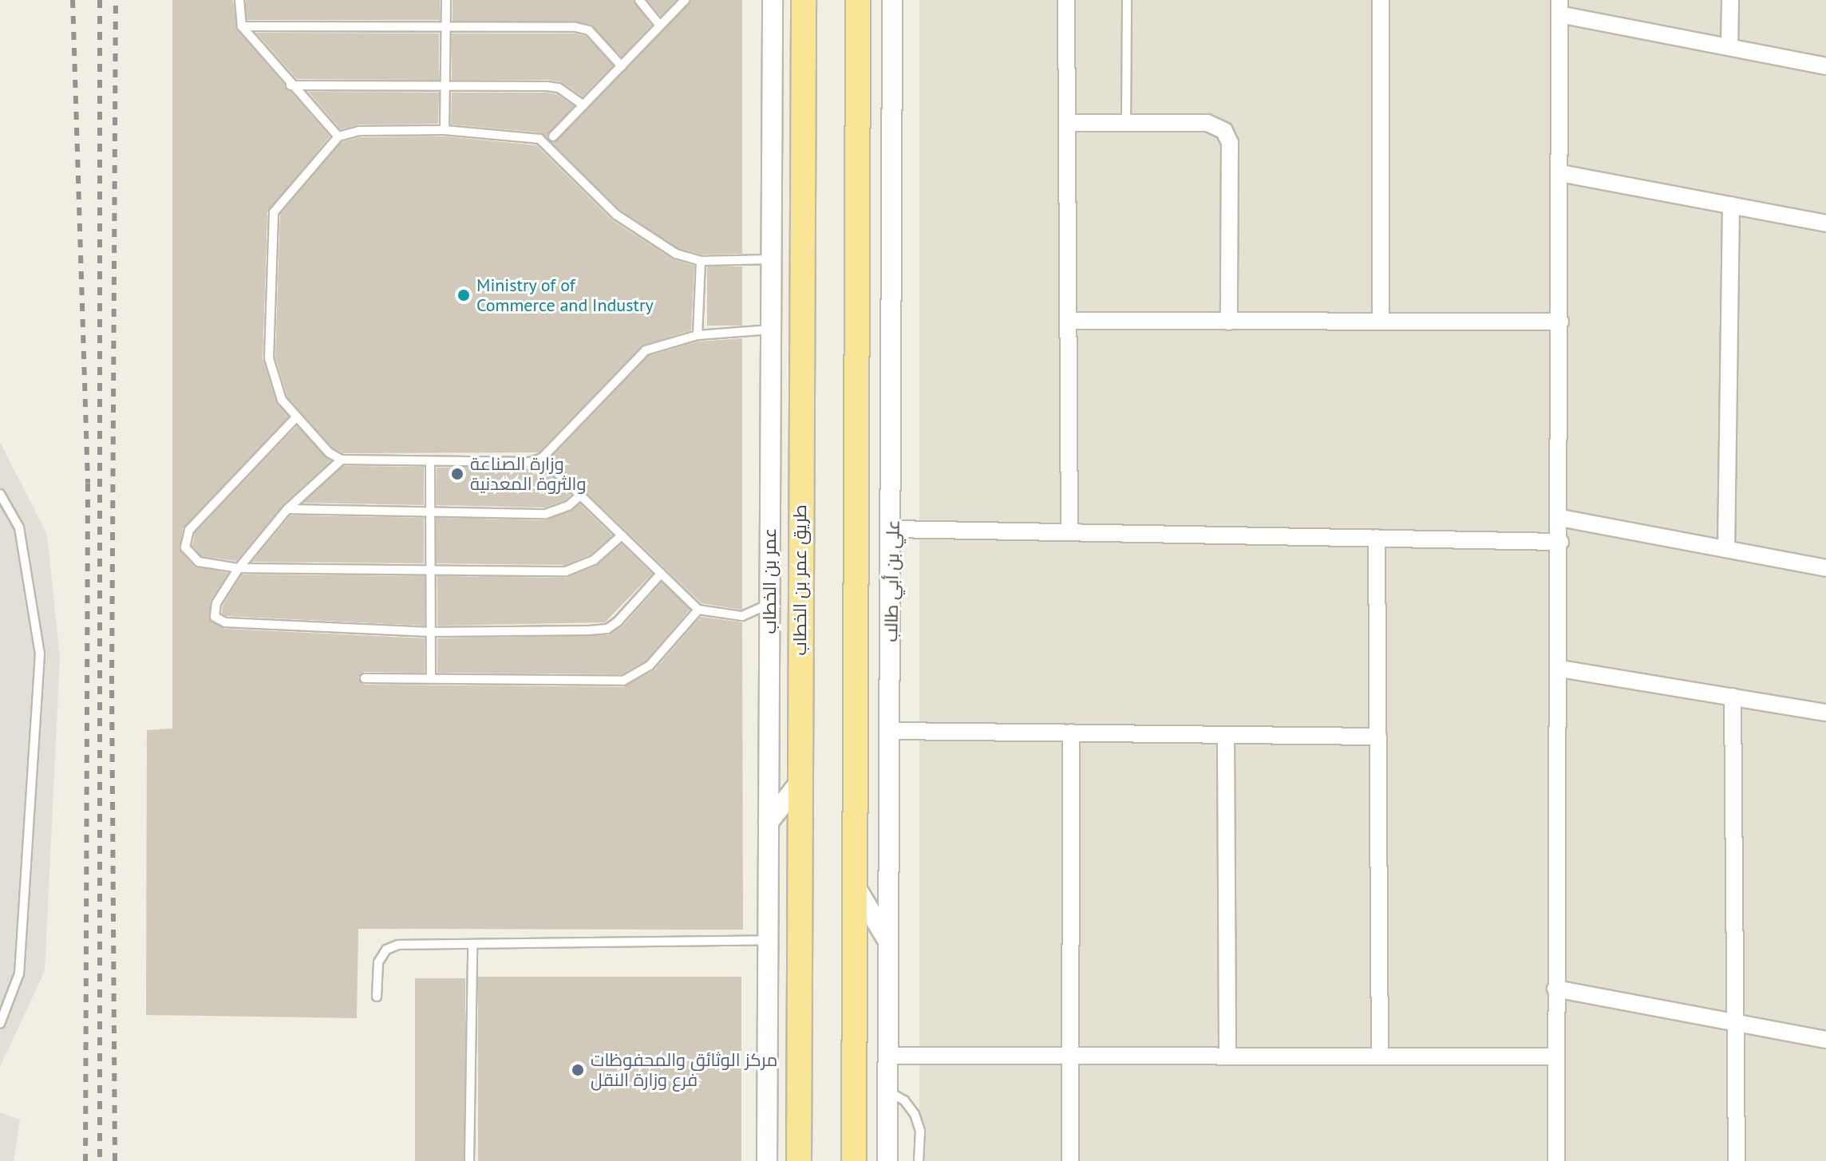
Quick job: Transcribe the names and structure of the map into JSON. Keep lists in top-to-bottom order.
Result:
{
  "streets": {
    "main road": ["طريق عمر بن الخطاب"],
    "street": ["عمر بن الخطاب", "علي بن أبي طالب"]
  },
  "places": ["Ministry of of Commerce and Industry", "وزارة الصناعة والثروة المعدنية", "مركز الوثائق والمحفوظات فرع وزارة النقل"]
}
